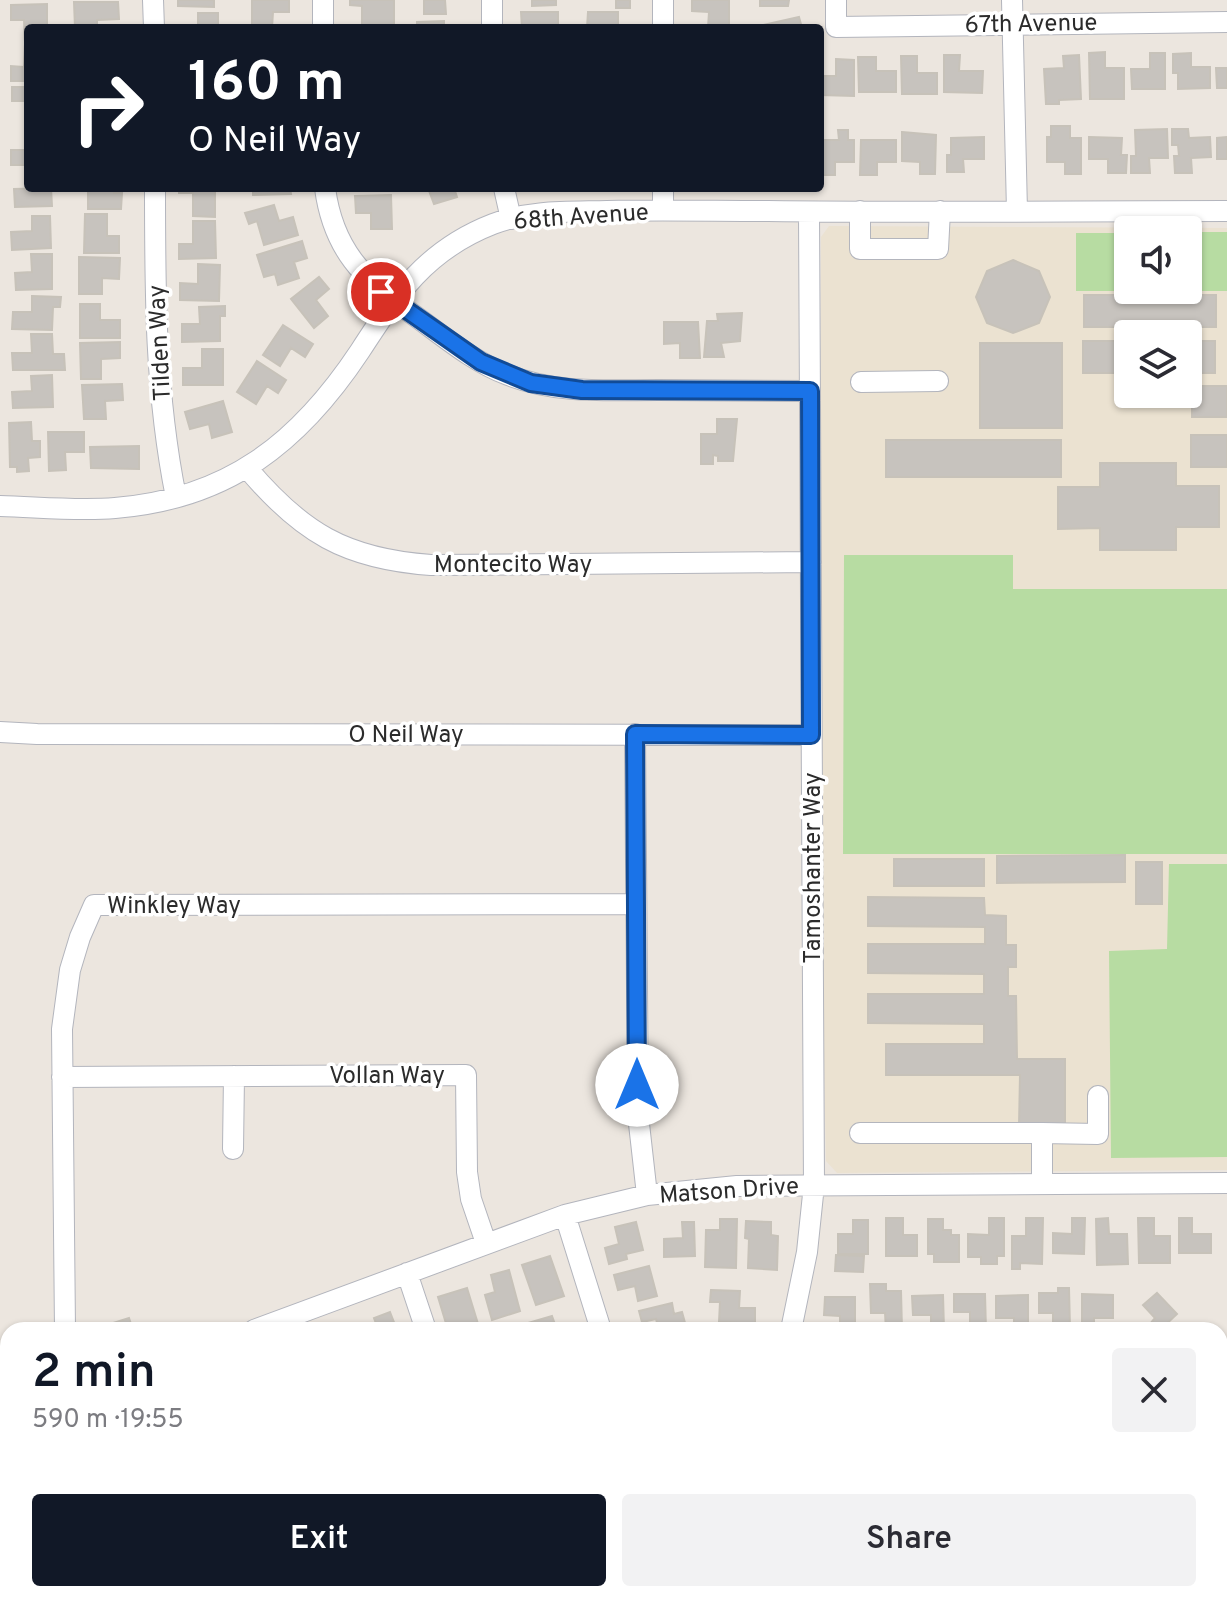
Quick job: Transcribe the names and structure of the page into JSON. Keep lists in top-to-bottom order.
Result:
{
  "streets": {
    "street": [
      "67th Avenue",
      "68th Avenue",
      "Tilden Way",
      "Montecito Way",
      "O Neil Way",
      "Tamoshanter Way",
      "Winkley Way",
      "Vollan Way",
      "Matson Drive"
    ]
  },
  "crossings": [
    ["68th Avenue", "Tilden Way"],
    ["68th Avenue", "Montecito Way"],
    ["68th Avenue", "Tamoshanter Way"],
    ["Montecito Way", "Tamoshanter Way"],
    ["O Neil Way", "Tamoshanter Way"],
    ["Tamoshanter Way", "Matson Drive"],
    ["Winkley Way", "Vollan Way"],
    ["Vollan Way", "Matson Drive"]
  ],
  "page": {
    "turn": ["160 m", "O Neil Way"],
    "heading": ["2 min", "590 m · 19:55"],
    "buttons": ["Exit", "Share"]
  }
}
